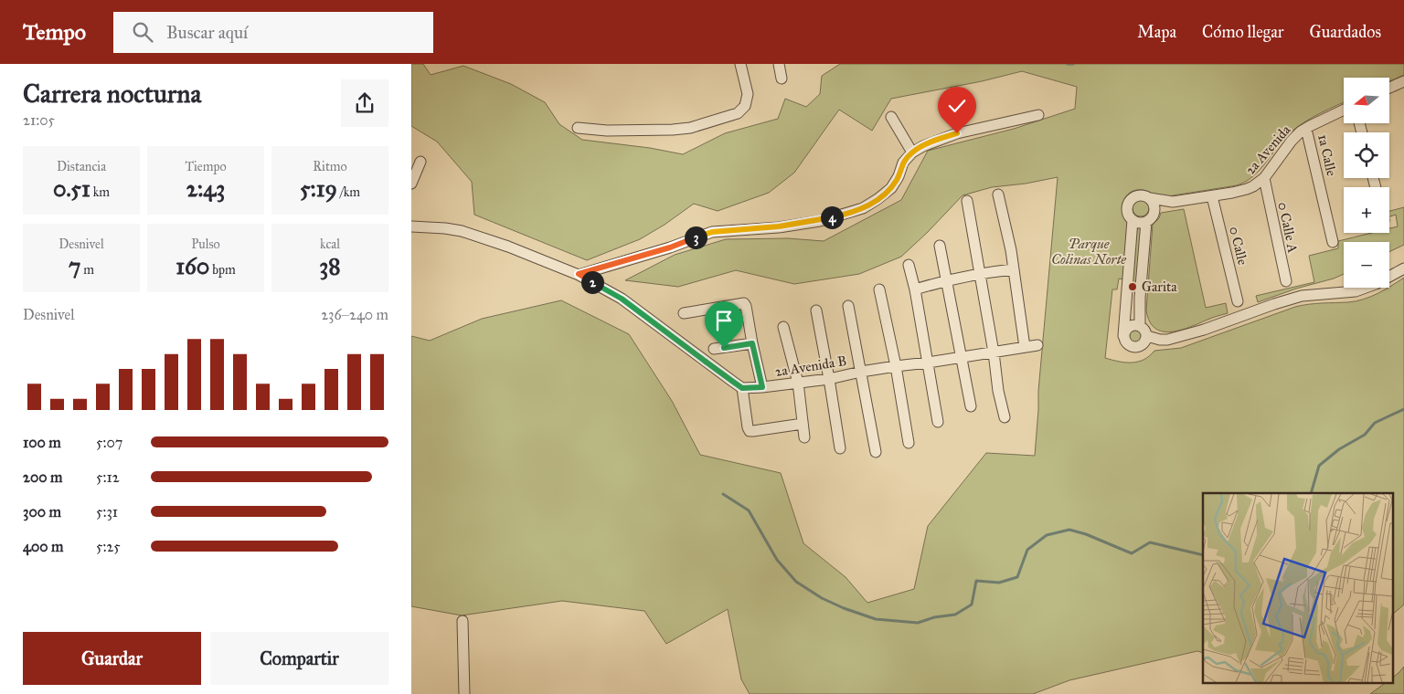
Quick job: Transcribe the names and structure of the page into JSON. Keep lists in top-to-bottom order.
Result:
{
  "streets": {
    "street": [
      "2a Avenida",
      "1a Calle",
      "0 Calle A",
      "0 Calle",
      "2a Avenida B"
    ]
  },
  "crossings": [
    ["2a Avenida", "1a Calle"],
    ["2a Avenida", "0 Calle A"],
    ["2a Avenida", "0 Calle"]
  ],
  "parks": ["Parque Colinas Norte"],
  "places": ["Garita"],
  "north": "left",
  "page": {
    "header": "Tempo",
    "search": "Buscar aquí",
    "nav": ["Mapa", "Cómo llegar", "Guardados"],
    "heading": ["Carrera nocturna", "21:05"],
    "map_buttons": ["+", "−"],
    "stats": [
      ["Distancia", "0.51 km"],
      ["Tiempo", "2:43"],
      ["Ritmo", "5:19 /km"],
      ["Desnivel", "7 m"],
      ["Pulso", "160 bpm"],
      ["kcal", "38"]
    ],
    "pins": ["4", "3", "2"],
    "chart": ["Desnivel", "236–240 m"],
    "list": [
      {
        "name": "100 m",
        "note": "5:07"
      },
      {
        "name": "200 m",
        "note": "5:12"
      },
      {
        "name": "300 m",
        "note": "5:31"
      },
      {
        "name": "400 m",
        "note": "5:25"
      }
    ],
    "buttons": ["Guardar", "Compartir"]
  }
}
